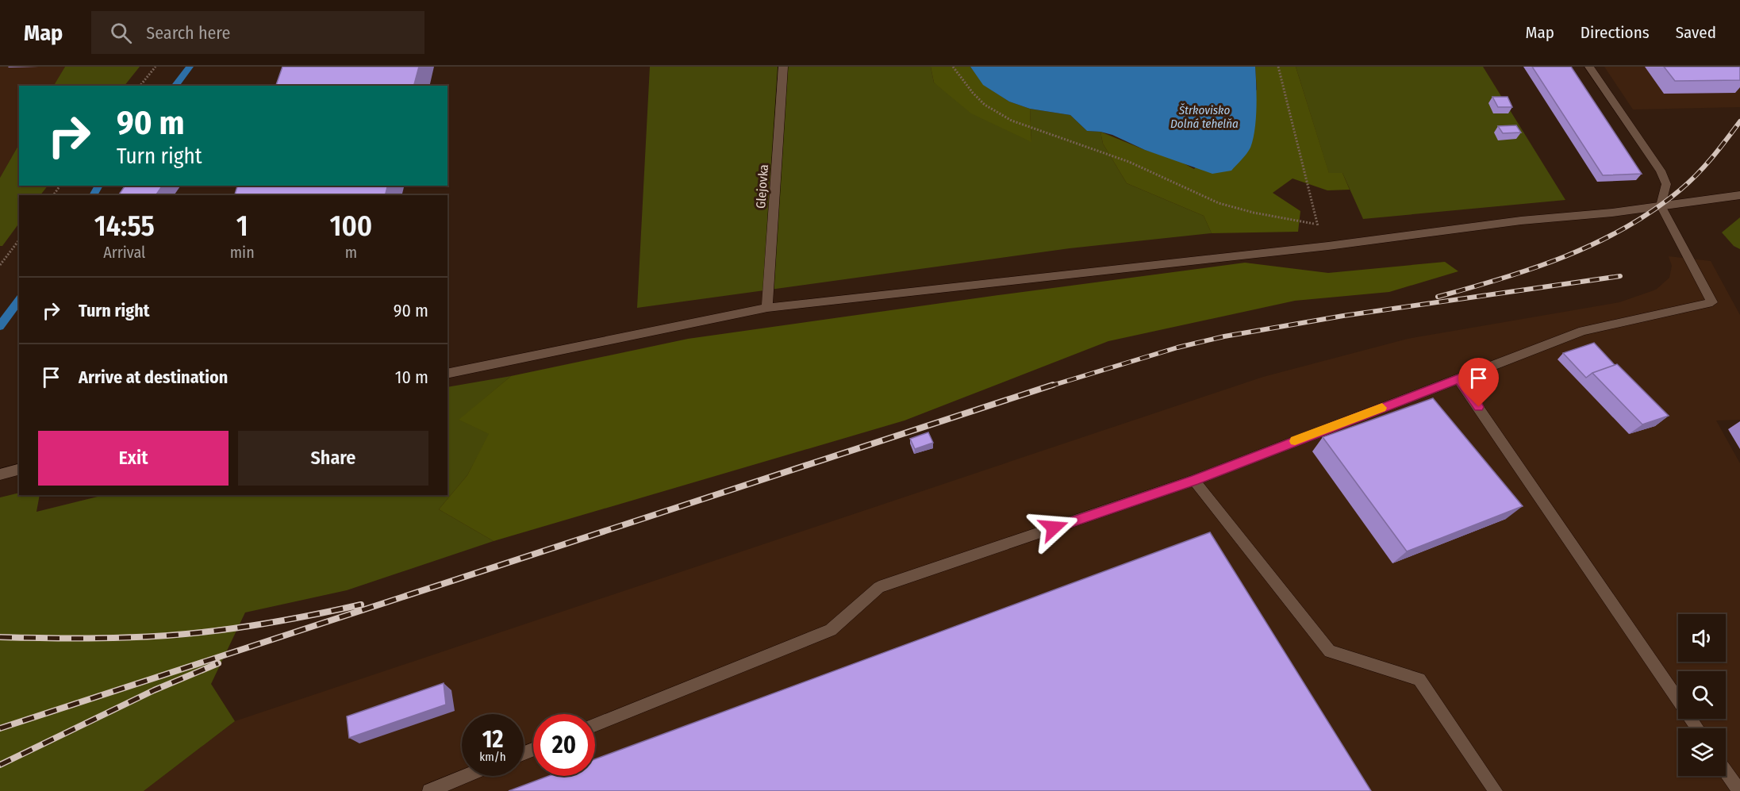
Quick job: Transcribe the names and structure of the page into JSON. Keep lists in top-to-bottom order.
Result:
{
  "streets": {
    "street": ["Glejovka"]
  },
  "water": ["Štrkovisko Dolná tehelňa"],
  "page": {
    "header": "Map",
    "search": "Search here",
    "nav": ["Map", "Directions", "Saved"],
    "turn": ["90 m", "Turn right"],
    "eta": [
      "14:55",
      "Arrival",
      "1",
      "min",
      "100",
      "m"
    ],
    "list": [
      {
        "name": "Turn right",
        "value": "90 m"
      },
      {
        "name": "Arrive at destination",
        "value": "10 m"
      }
    ],
    "buttons": ["Exit", "Share"],
    "speed": "12 km/h",
    "limit": "20"
  }
}
